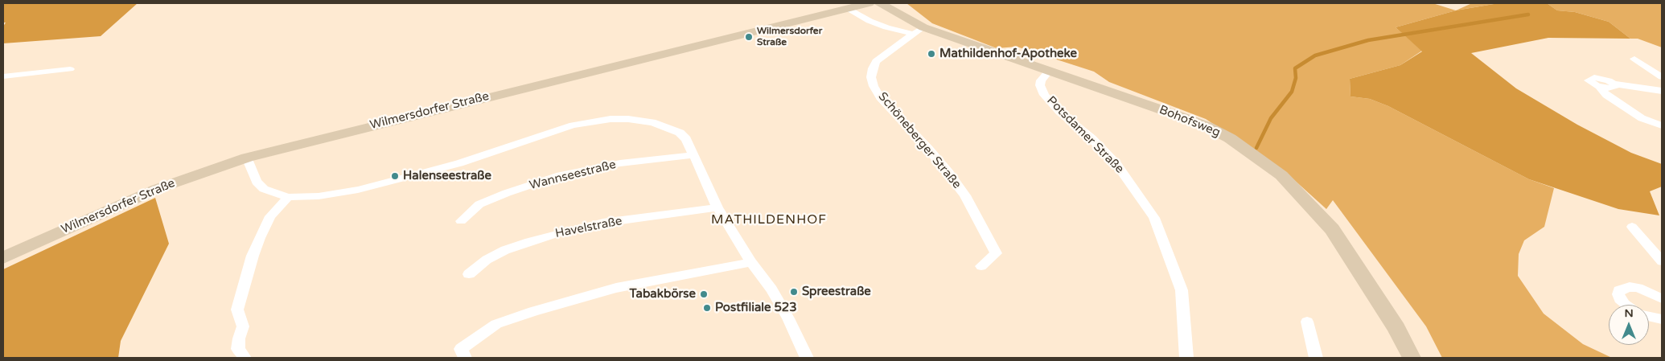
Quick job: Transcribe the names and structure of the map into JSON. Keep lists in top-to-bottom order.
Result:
{
  "streets": {
    "street": [
      "Wilmersdorfer Straße",
      "Bohofsweg",
      "Potsdamer Straße",
      "Schöneberger Straße",
      "Wannseestraße",
      "Havelstraße"
    ]
  },
  "crossings": [
    ["Wilmersdorfer Straße", "Bohofsweg"],
    ["Bohofsweg", "Potsdamer Straße"],
    ["Bohofsweg", "Schöneberger Straße"]
  ],
  "districts": ["MATHILDENHOF"],
  "places": [
    "Wilmersdorfer Straße",
    "Mathildenhof-Apotheke",
    "Halenseestraße",
    "Spreestraße",
    "Tabakbörse",
    "Postfiliale 523"
  ],
  "north": "top"
}
